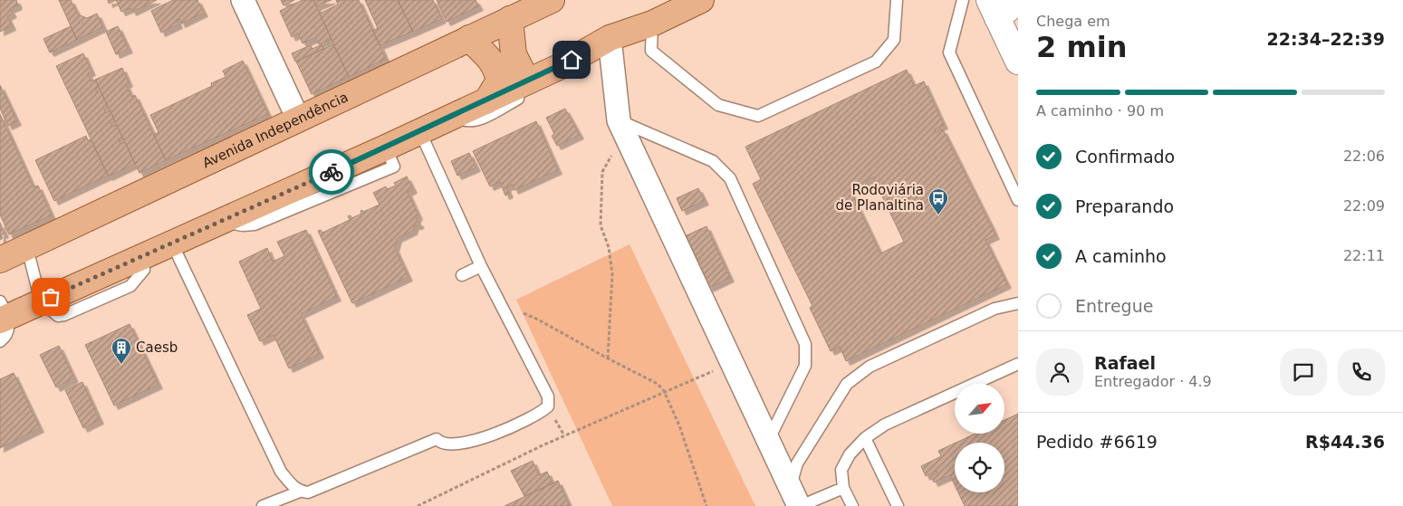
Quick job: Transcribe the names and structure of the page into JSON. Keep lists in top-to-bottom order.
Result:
{
  "streets": {
    "main road": ["Avenida Independência"]
  },
  "places": {
    "bus stop": ["Rodoviária de Planaltina"],
    "building": ["Caesb"]
  },
  "north": "top right",
  "page": {
    "heading": ["2 min", "Chega em", "22:34–22:39"],
    "panel": [
      "Rafael",
      "Entregador · 4.9",
      "Pedido #6619",
      "R$44.36"
    ],
    "bar": "A caminho · 90 m",
    "list": [
      ["Confirmado", "22:06"],
      ["Preparando", "22:09"],
      ["A caminho", "22:11"],
      "Entregue"
    ]
  }
}
